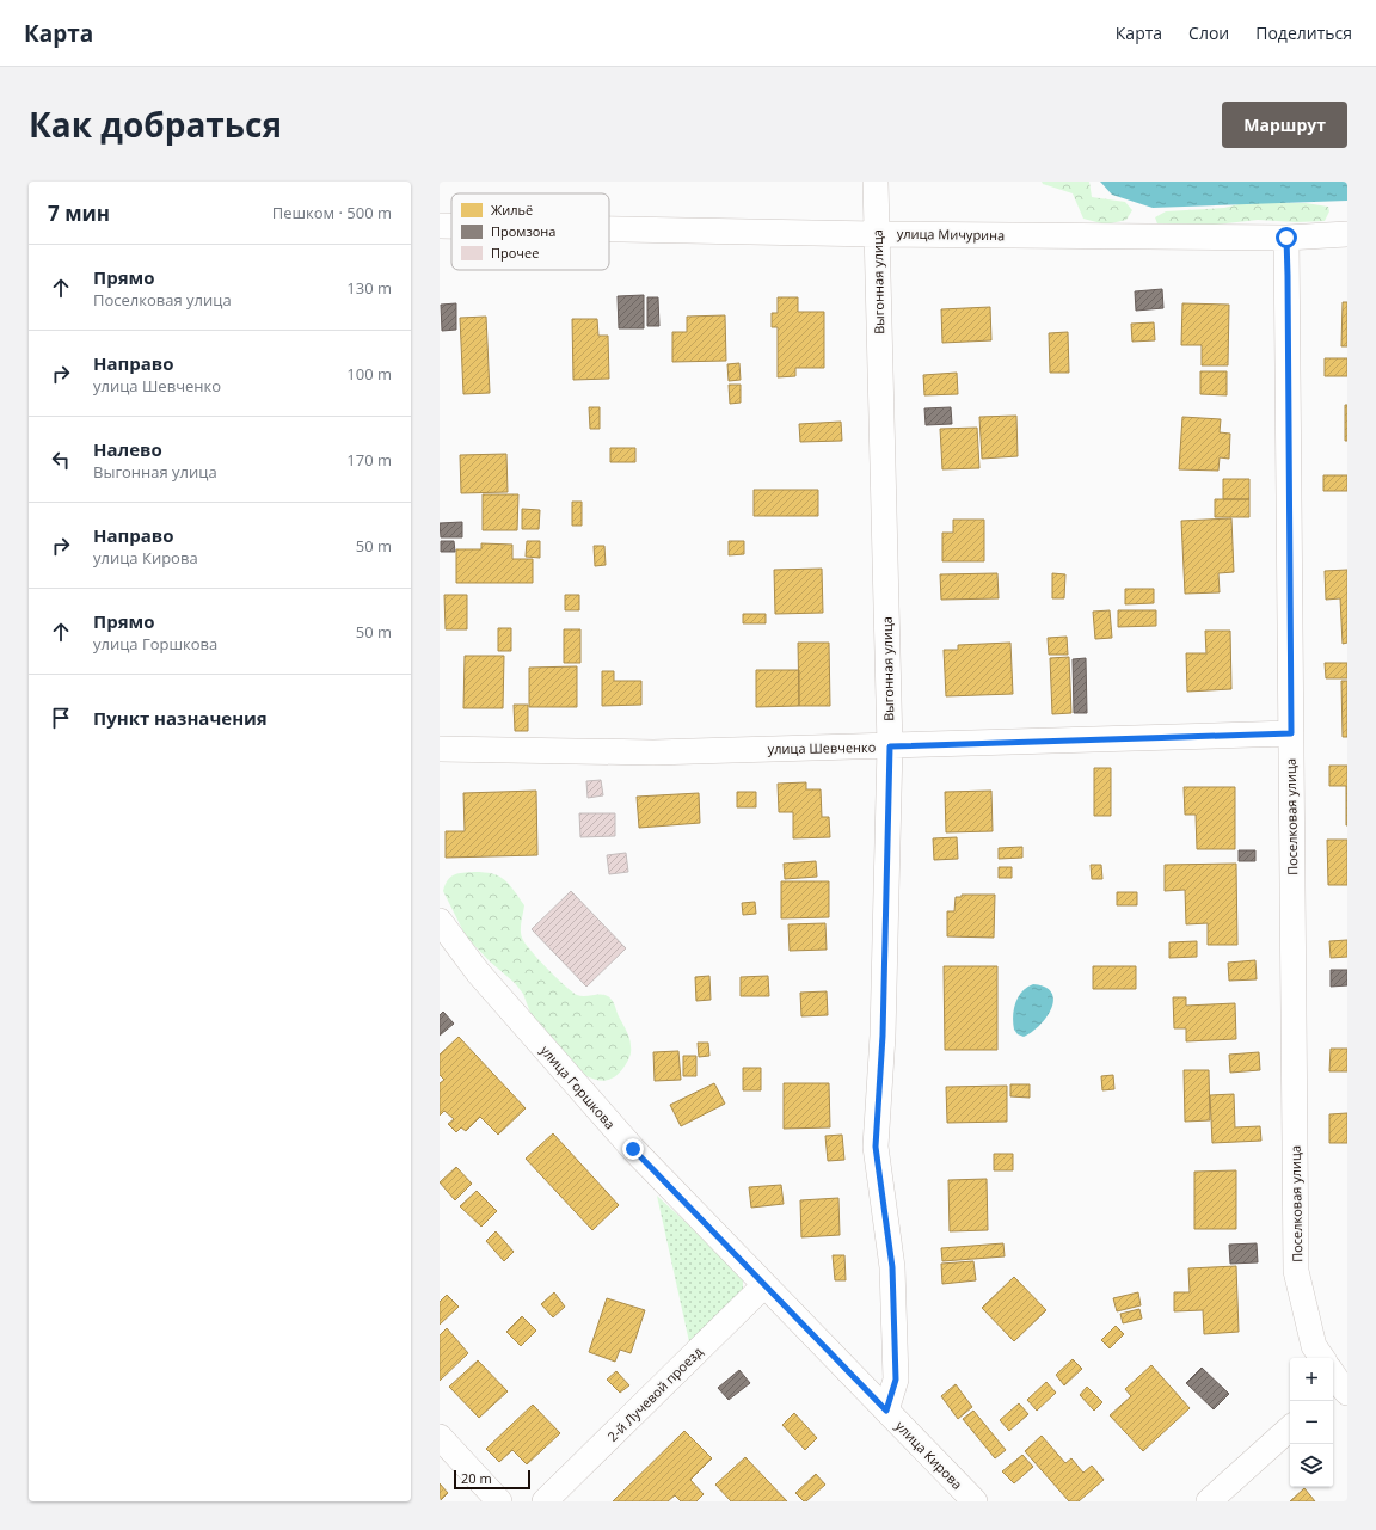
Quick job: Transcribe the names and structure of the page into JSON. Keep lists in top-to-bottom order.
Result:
{
  "streets": {
    "street": [
      "улица Мичурина",
      "Выгонная улица",
      "улица Шевченко",
      "Поселковая улица",
      "улица Горшкова",
      "2-й Лучевой проезд",
      "улица Кирова"
    ]
  },
  "crossings": [
    ["улица Мичурина", "Выгонная улица"],
    ["улица Мичурина", "Поселковая улица"],
    ["Выгонная улица", "улица Шевченко"],
    ["Выгонная улица", "улица Кирова"],
    ["улица Шевченко", "Поселковая улица"],
    ["улица Горшкова", "2-й Лучевой проезд"],
    ["улица Горшкова", "улица Кирова"],
    ["2-й Лучевой проезд", "улица Кирова"]
  ],
  "legend": ["Жильё", "Промзона", "Прочее"],
  "scale_bar": "20 m",
  "page": {
    "header": "Карта",
    "nav": ["Карта", "Слои", "Поделиться"],
    "title": "Как добраться",
    "buttons": "Маршрут",
    "heading": ["7 мин", "Пешком · 500 m"],
    "list": [
      ["Прямо", "Поселковая улица", "130 m"],
      ["Направо", "улица Шевченко", "100 m"],
      ["Налево", "Выгонная улица", "170 m"],
      ["Направо", "улица Кирова", "50 m"],
      ["Прямо", "улица Горшкова", "50 m"],
      "Пункт назначения"
    ],
    "map_buttons": ["+", "−"],
    "scale": "20 m"
  }
}
